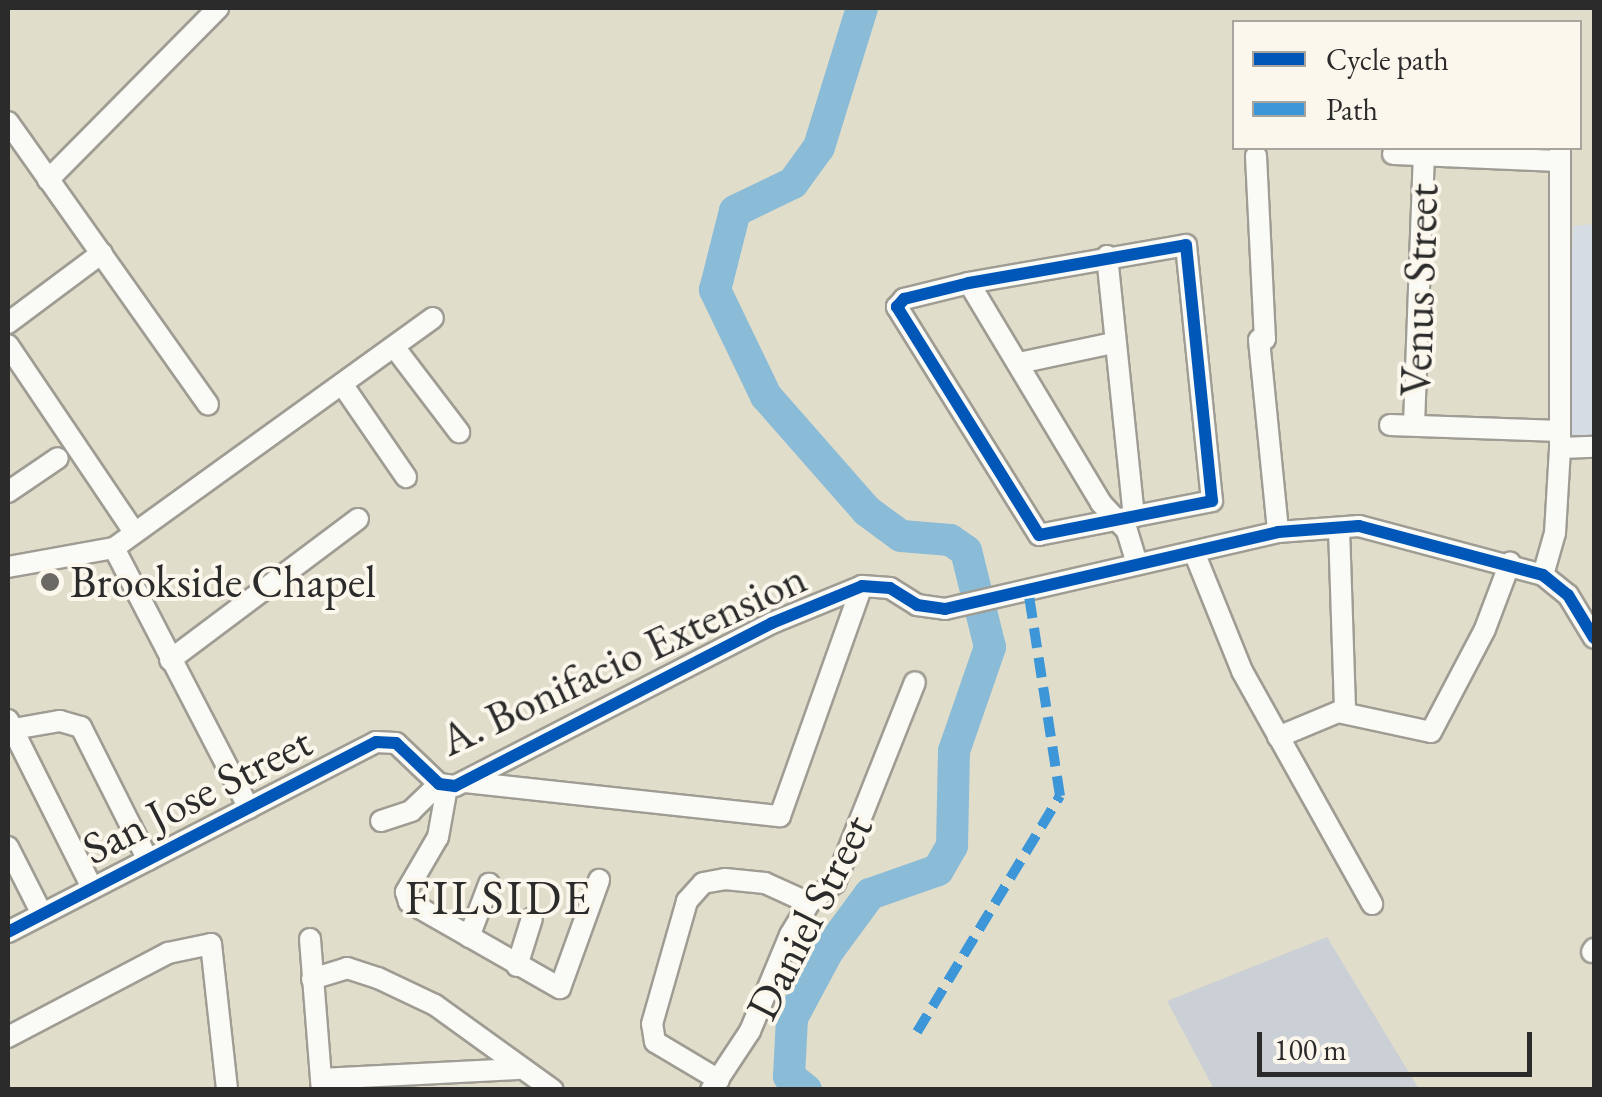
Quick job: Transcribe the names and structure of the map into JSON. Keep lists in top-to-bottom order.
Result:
{
  "streets": {
    "street": [
      "Venus Street",
      "A. Bonifacio Extension",
      "San Jose Street",
      "Daniel Street"
    ]
  },
  "crossings": [
    ["A. Bonifacio Extension", "San Jose Street"]
  ],
  "districts": ["FILSIDE"],
  "places": ["Brookside Chapel"],
  "legend": ["Cycle path", "Path"],
  "scale_bar": "100 m"
}
